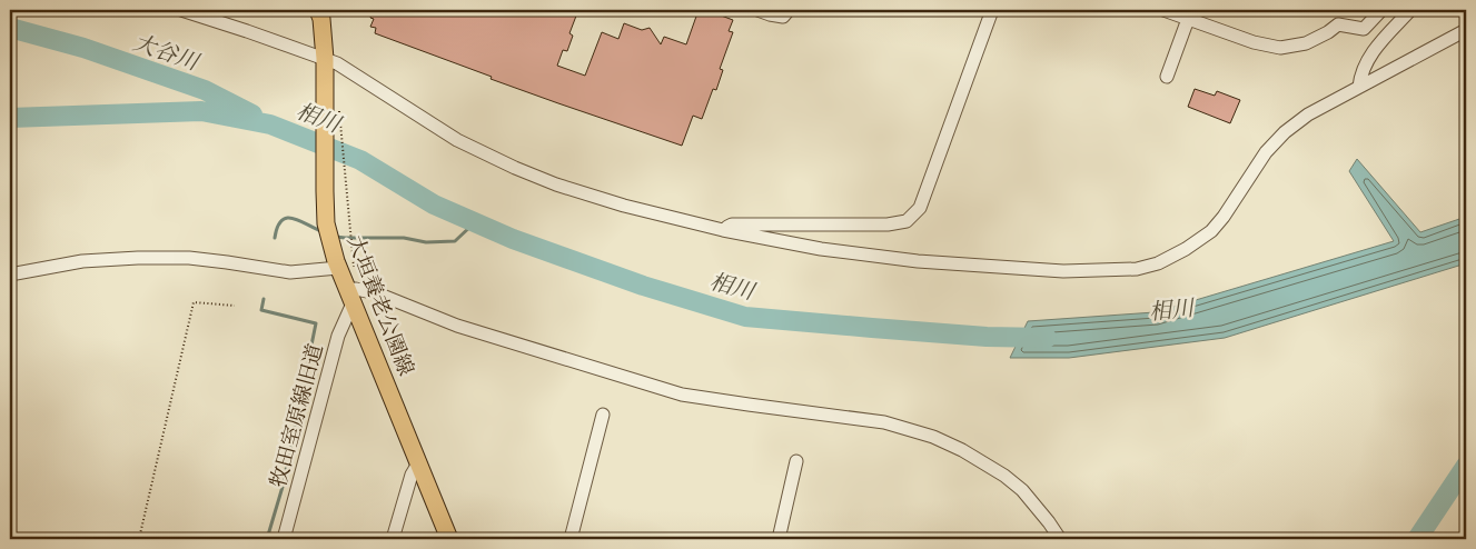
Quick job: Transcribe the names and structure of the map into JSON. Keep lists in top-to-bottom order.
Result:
{
  "streets": {
    "main road": ["大垣養老公園線"],
    "street": ["牧田室原線旧道"]
  },
  "crossings": [
    ["大垣養老公園線", "牧田室原線旧道"]
  ],
  "water": ["大谷川", "相川"]
}
